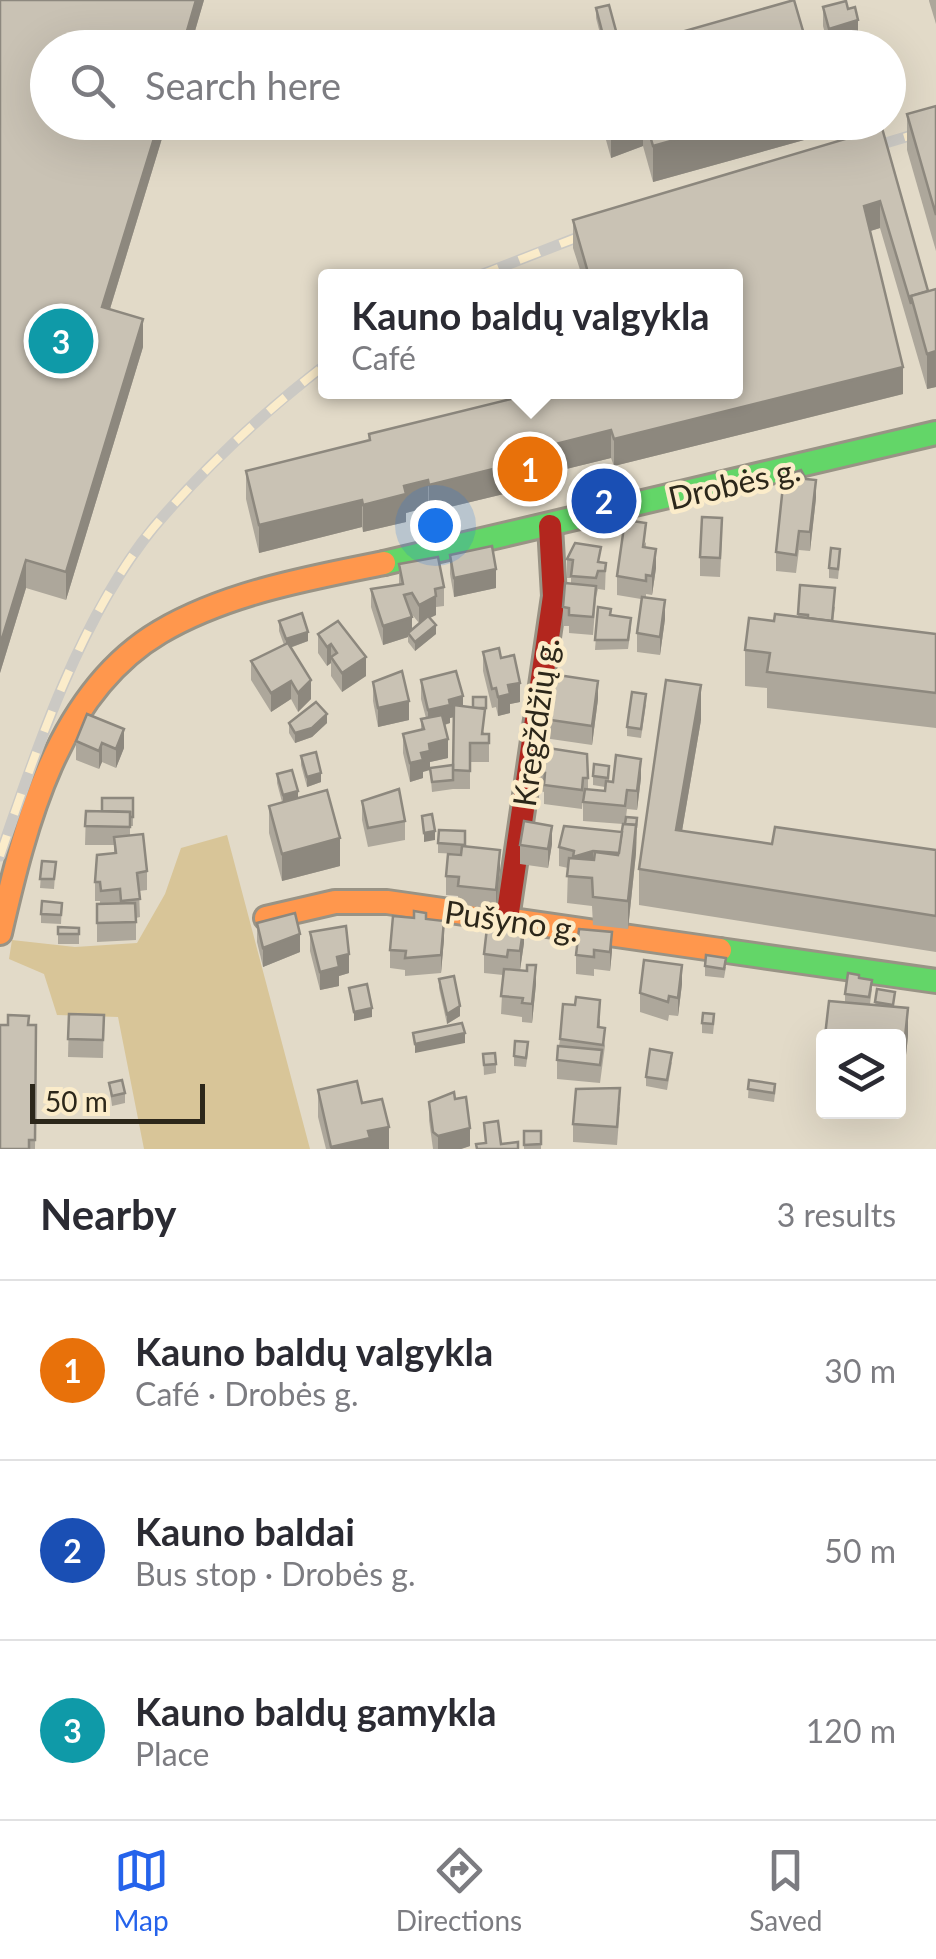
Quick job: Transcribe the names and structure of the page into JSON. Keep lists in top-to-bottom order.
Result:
{
  "streets": {
    "street": ["Drobės g.", "Kregždžių g.", "Pušyno g."]
  },
  "crossings": [
    ["Drobės g.", "Kregždžių g."],
    ["Kregždžių g.", "Pušyno g."]
  ],
  "scale_bar": "50 m",
  "page": {
    "search": "Search here",
    "popup": ["Kauno baldų valgykla", "Café"],
    "pins": ["3", "1", "2"],
    "scale": "50 m",
    "heading": ["Nearby", "3 results"],
    "list": [
      {
        "mark": "1",
        "name": "Kauno baldų valgykla",
        "note": "Café · Drobės g.",
        "value": "30 m"
      },
      {
        "mark": "2",
        "name": "Kauno baldai",
        "note": "Bus stop · Drobės g.",
        "value": "50 m"
      },
      {
        "mark": "3",
        "name": "Kauno baldų gamykla",
        "note": "Place",
        "value": "120 m"
      }
    ],
    "nav": ["Map", "Directions", "Saved"]
  }
}
